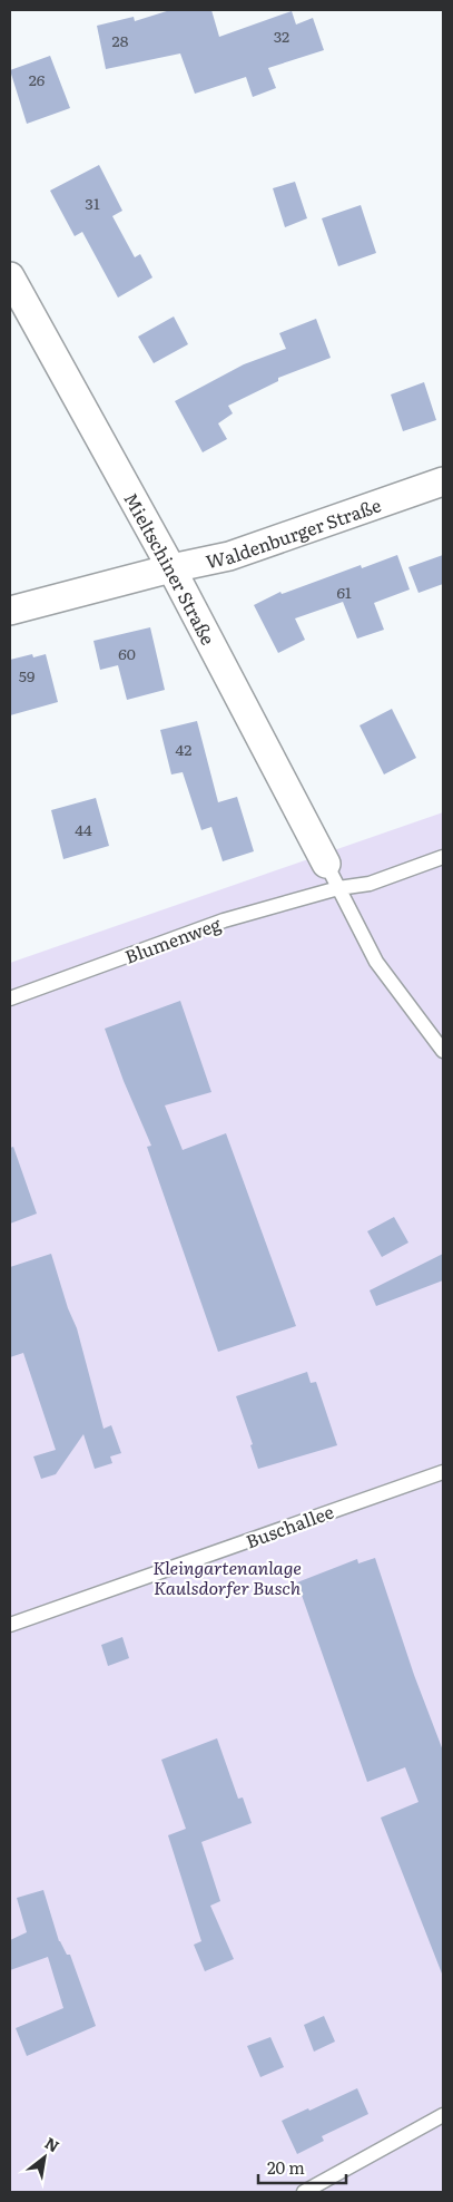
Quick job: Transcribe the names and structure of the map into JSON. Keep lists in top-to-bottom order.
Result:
{
  "streets": {
    "street": ["Waldenburger Straße", "Mieltschiner Straße"],
    "lane": ["Blumenweg", "Buschallee"]
  },
  "crossings": [
    ["Waldenburger Straße", "Mieltschiner Straße"]
  ],
  "parks": ["Kleingartenanlage Kaulsdorfer Busch"],
  "house_numbers": [
    "32",
    "28",
    "26",
    "31",
    "61",
    "60",
    "59",
    "42",
    "44"
  ],
  "scale_bar": "20 m",
  "north": "top right"
}
